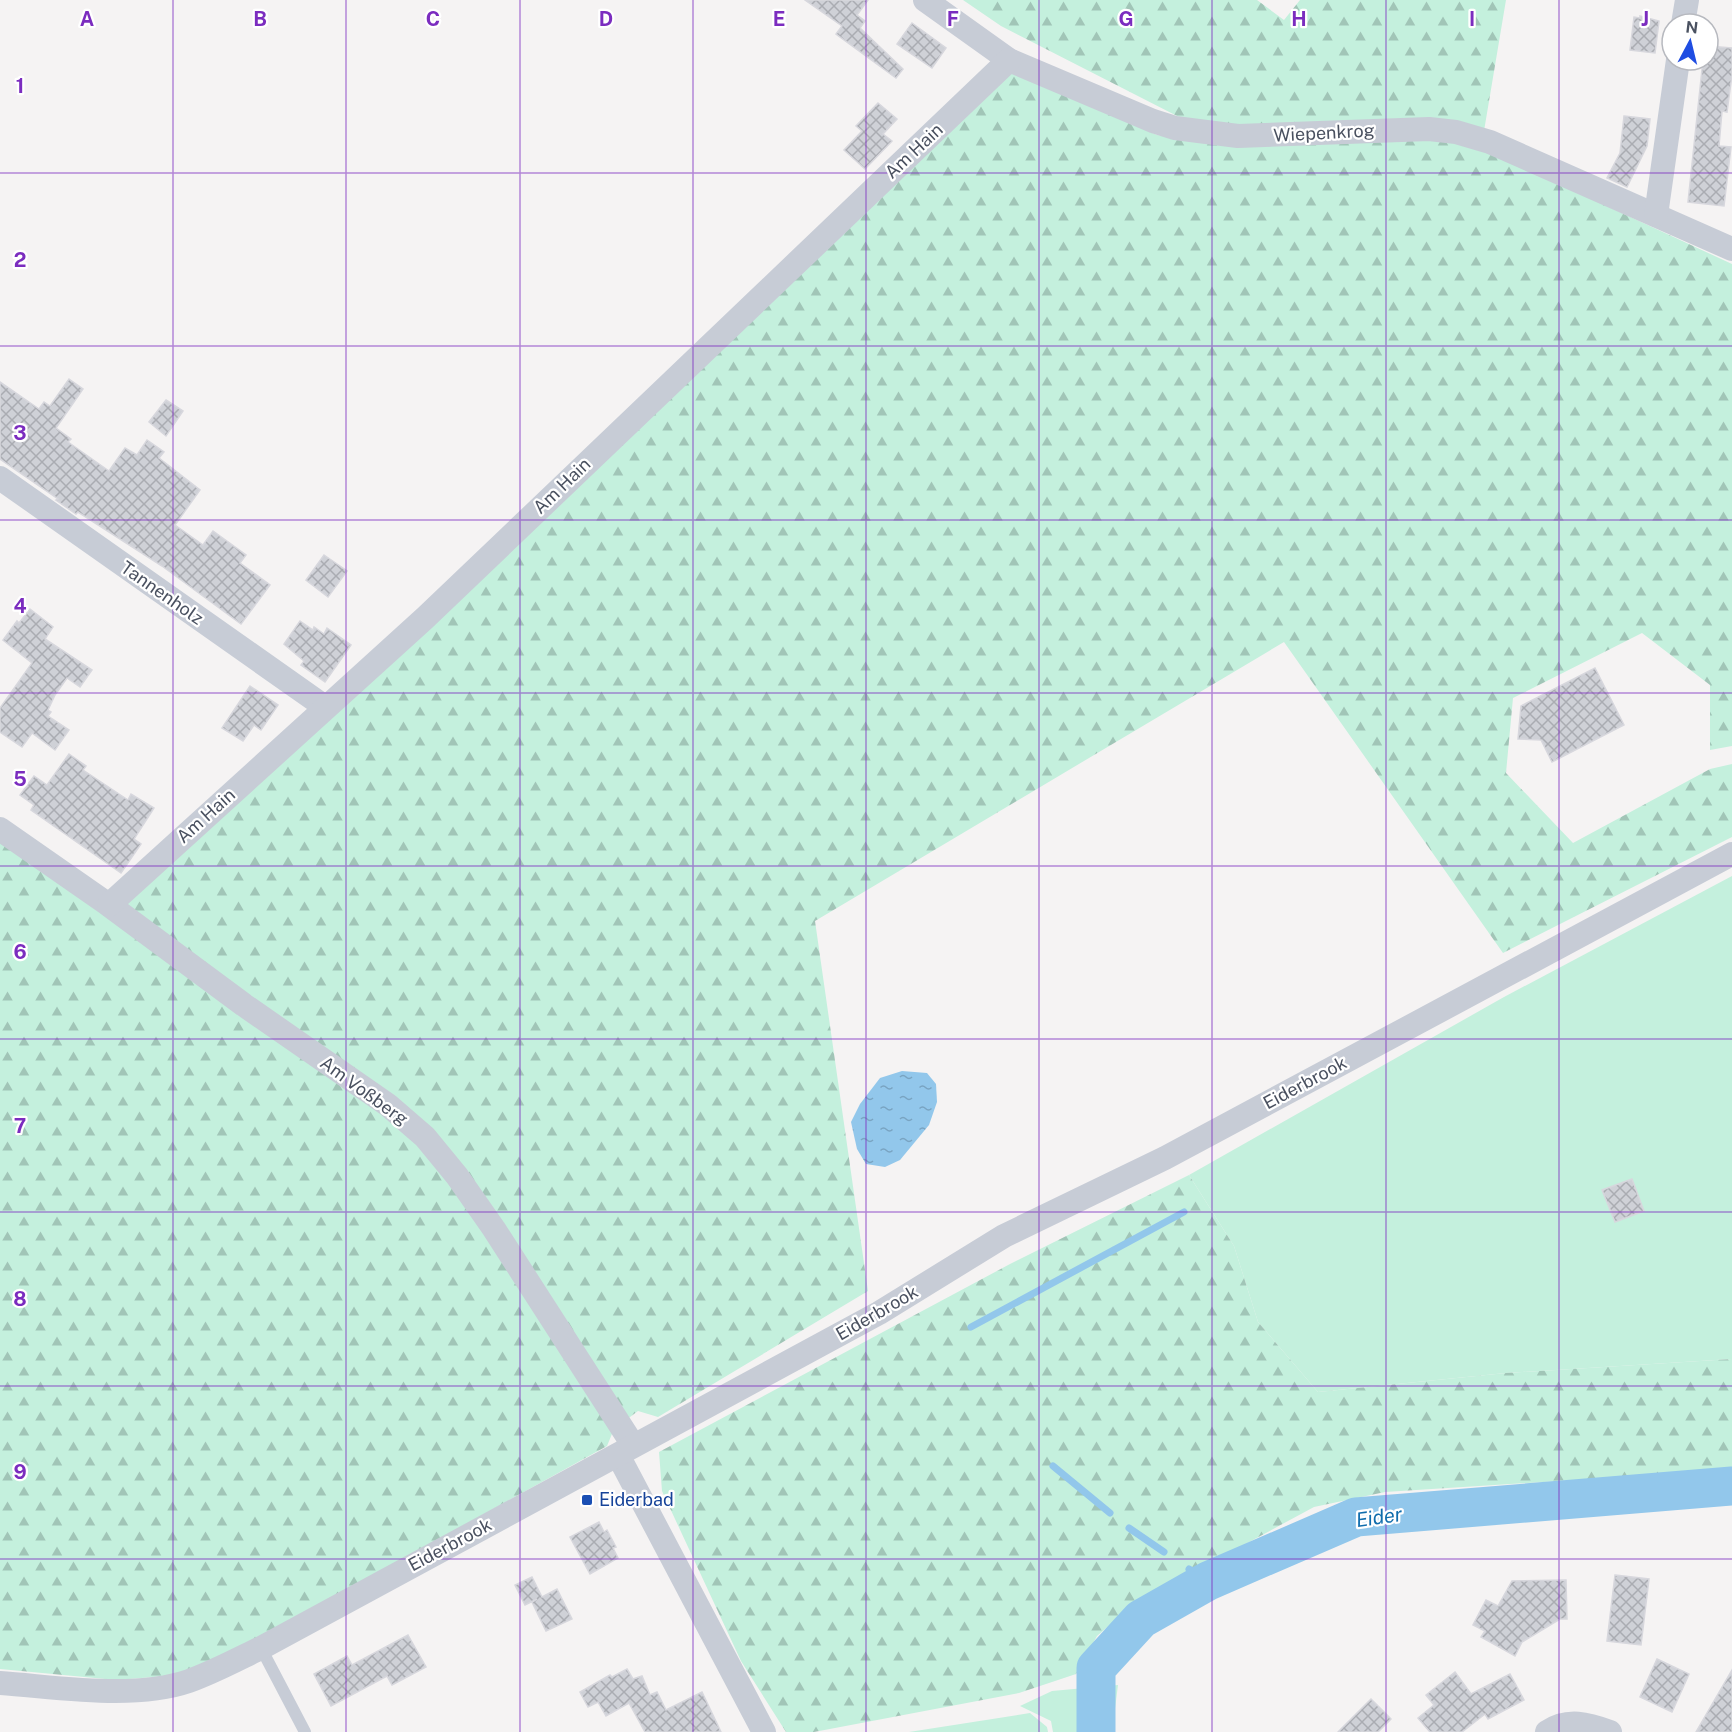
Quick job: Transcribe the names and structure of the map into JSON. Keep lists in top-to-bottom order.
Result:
{
  "streets": {
    "street": [
      "Wiepenkrog",
      "Am Hain",
      "Tannenholz",
      "Eiderbrook",
      "Am Voßberg"
    ]
  },
  "crossings": [
    ["Wiepenkrog", "Am Hain"],
    ["Am Hain", "Tannenholz"],
    ["Am Hain", "Am Voßberg"],
    ["Eiderbrook", "Am Voßberg"]
  ],
  "water": ["Eider"],
  "places": {
    "transit": ["Eiderbad"]
  },
  "north": "top",
  "grid": {
    "columns": [
      "A",
      "B",
      "C",
      "D",
      "E",
      "F",
      "G",
      "H",
      "I",
      "J"
    ],
    "rows": [
      "1",
      "2",
      "3",
      "4",
      "5",
      "6",
      "7",
      "8",
      "9"
    ]
  }
}
